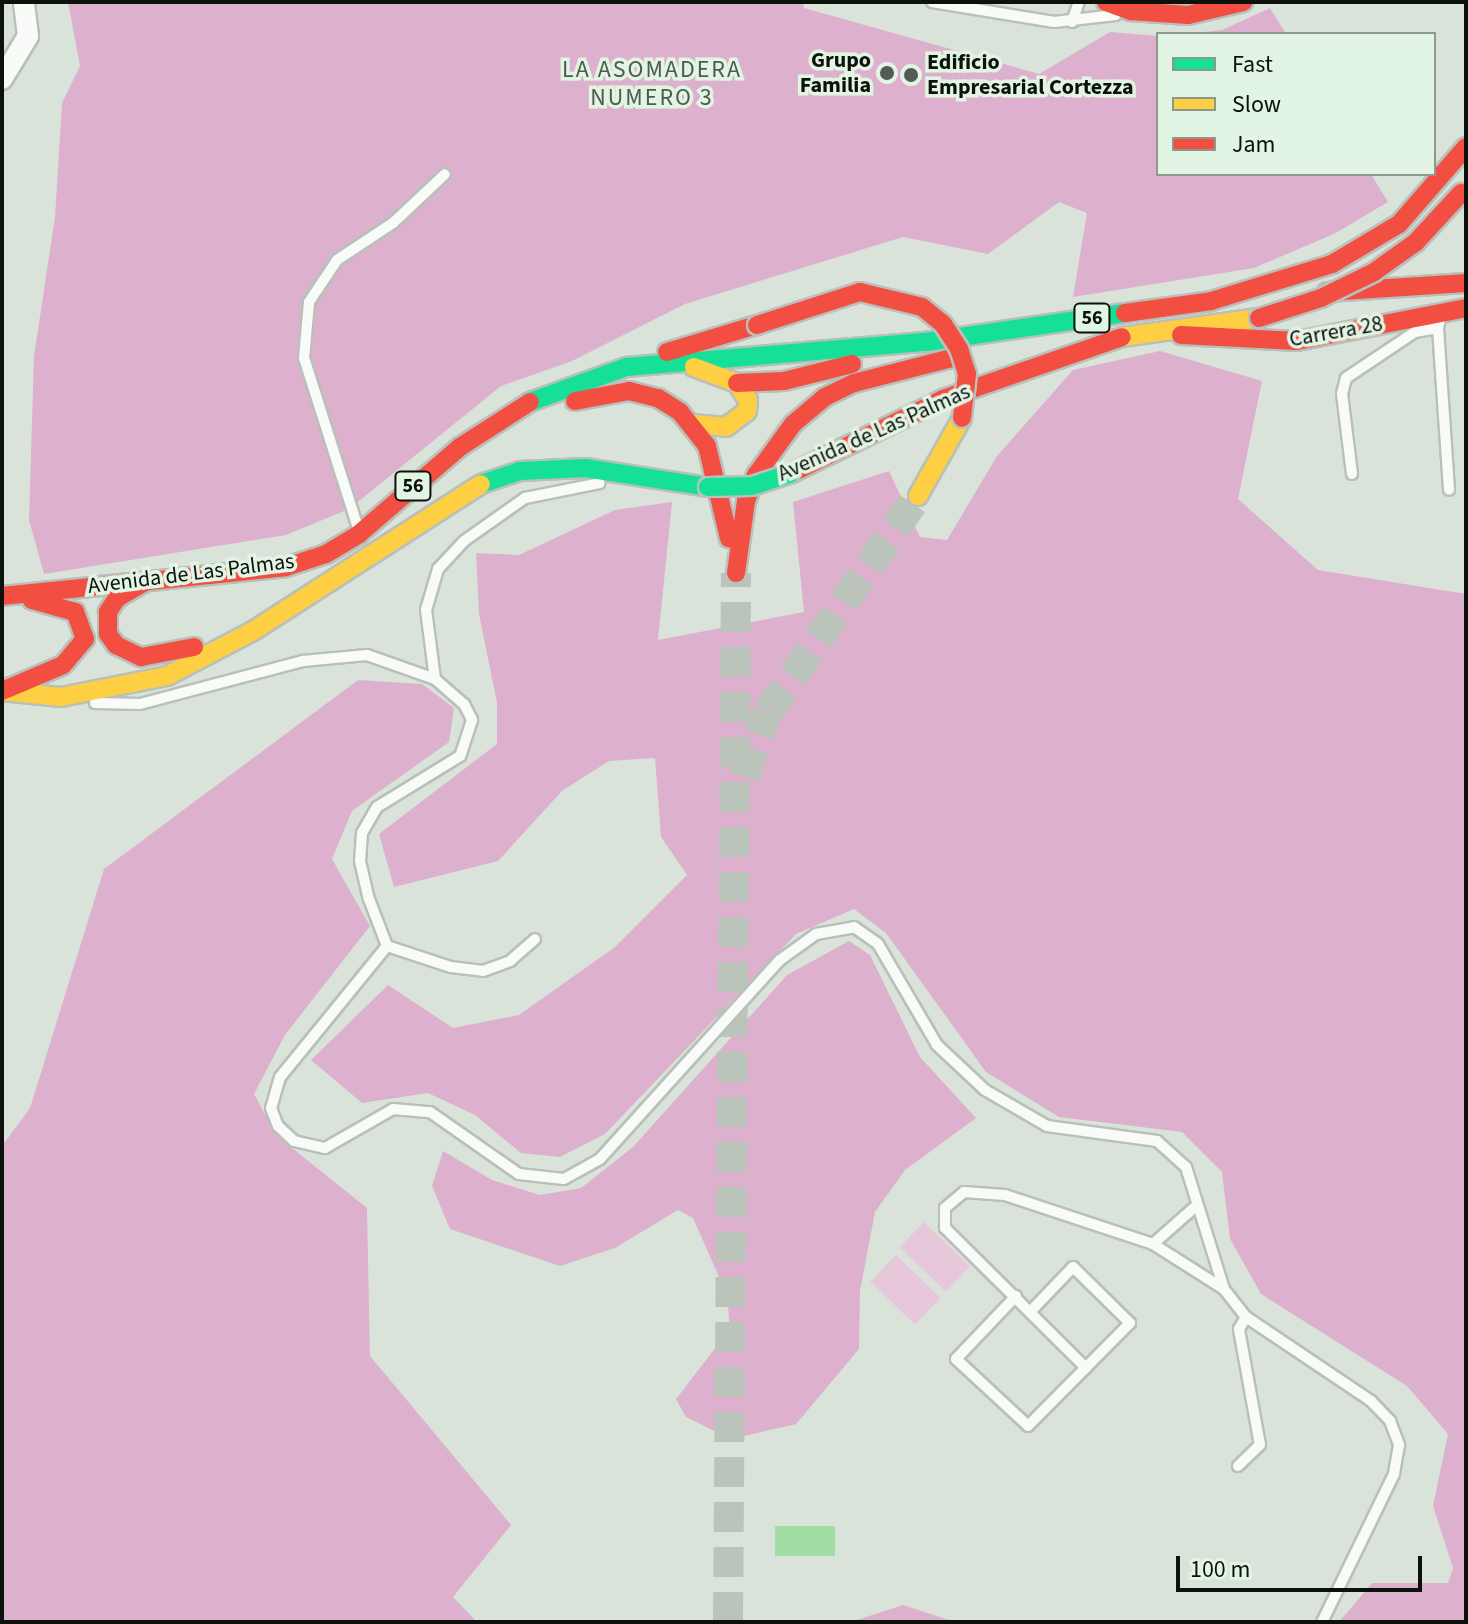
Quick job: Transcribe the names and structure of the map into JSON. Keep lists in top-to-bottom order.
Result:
{
  "streets": {
    "main road": ["56", "Carrera 28", "Avenida de Las Palmas"]
  },
  "crossings": [
    ["Carrera 28", "Avenida de Las Palmas"]
  ],
  "districts": ["LA ASOMADERA NUMERO 3"],
  "places": ["Grupo Familia", "Edificio Empresarial Cortezza"],
  "legend": ["Fast", "Slow", "Jam"],
  "scale_bar": "100 m"
}
